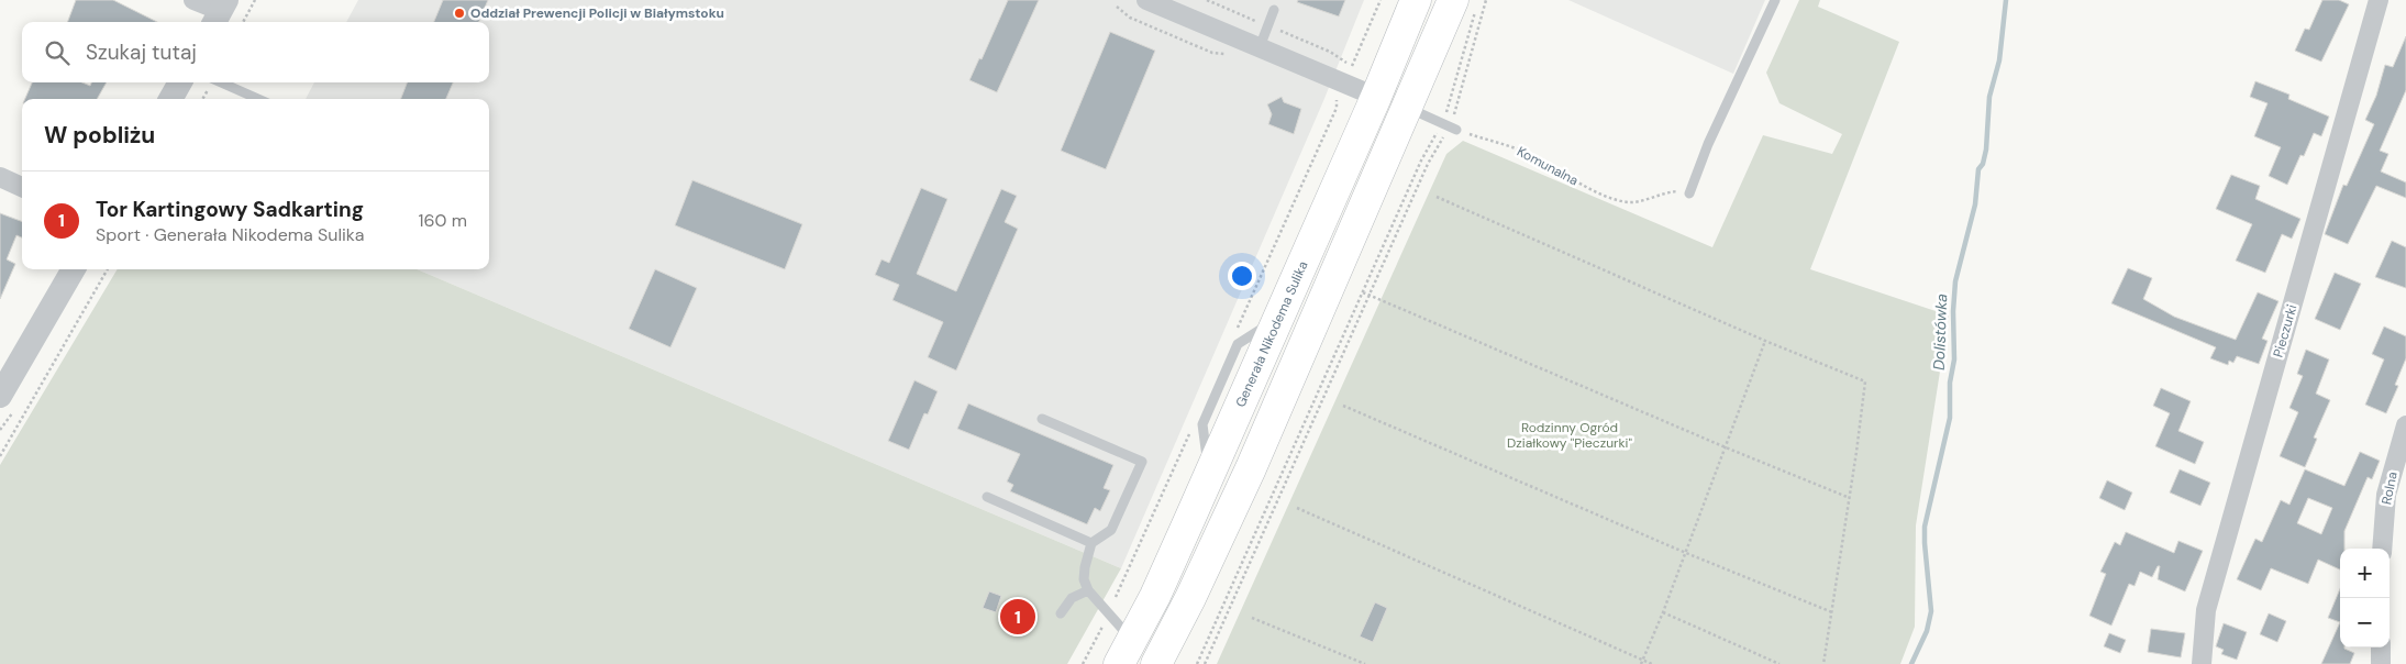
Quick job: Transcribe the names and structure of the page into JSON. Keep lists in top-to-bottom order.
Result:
{
  "streets": {
    "highway": ["Generała Nikodema Sulika"],
    "street": ["Pieczurki", "Rolna"],
    "path": ["Komunalna"]
  },
  "water": ["Dolistówka"],
  "parks": ["Rodzinny Ogród Działkowy \"Pieczurki\""],
  "places": ["Oddział Prewencji Policji w Białymstoku"],
  "page": {
    "search": "Szukaj tutaj",
    "heading": "W pobliżu",
    "list": [
      {
        "mark": "1",
        "name": "Tor Kartingowy Sadkarting",
        "note": "Sport · Generała Nikodema Sulika",
        "value": "160 m"
      }
    ],
    "map_buttons": ["+", "−"],
    "pins": "1"
  }
}
